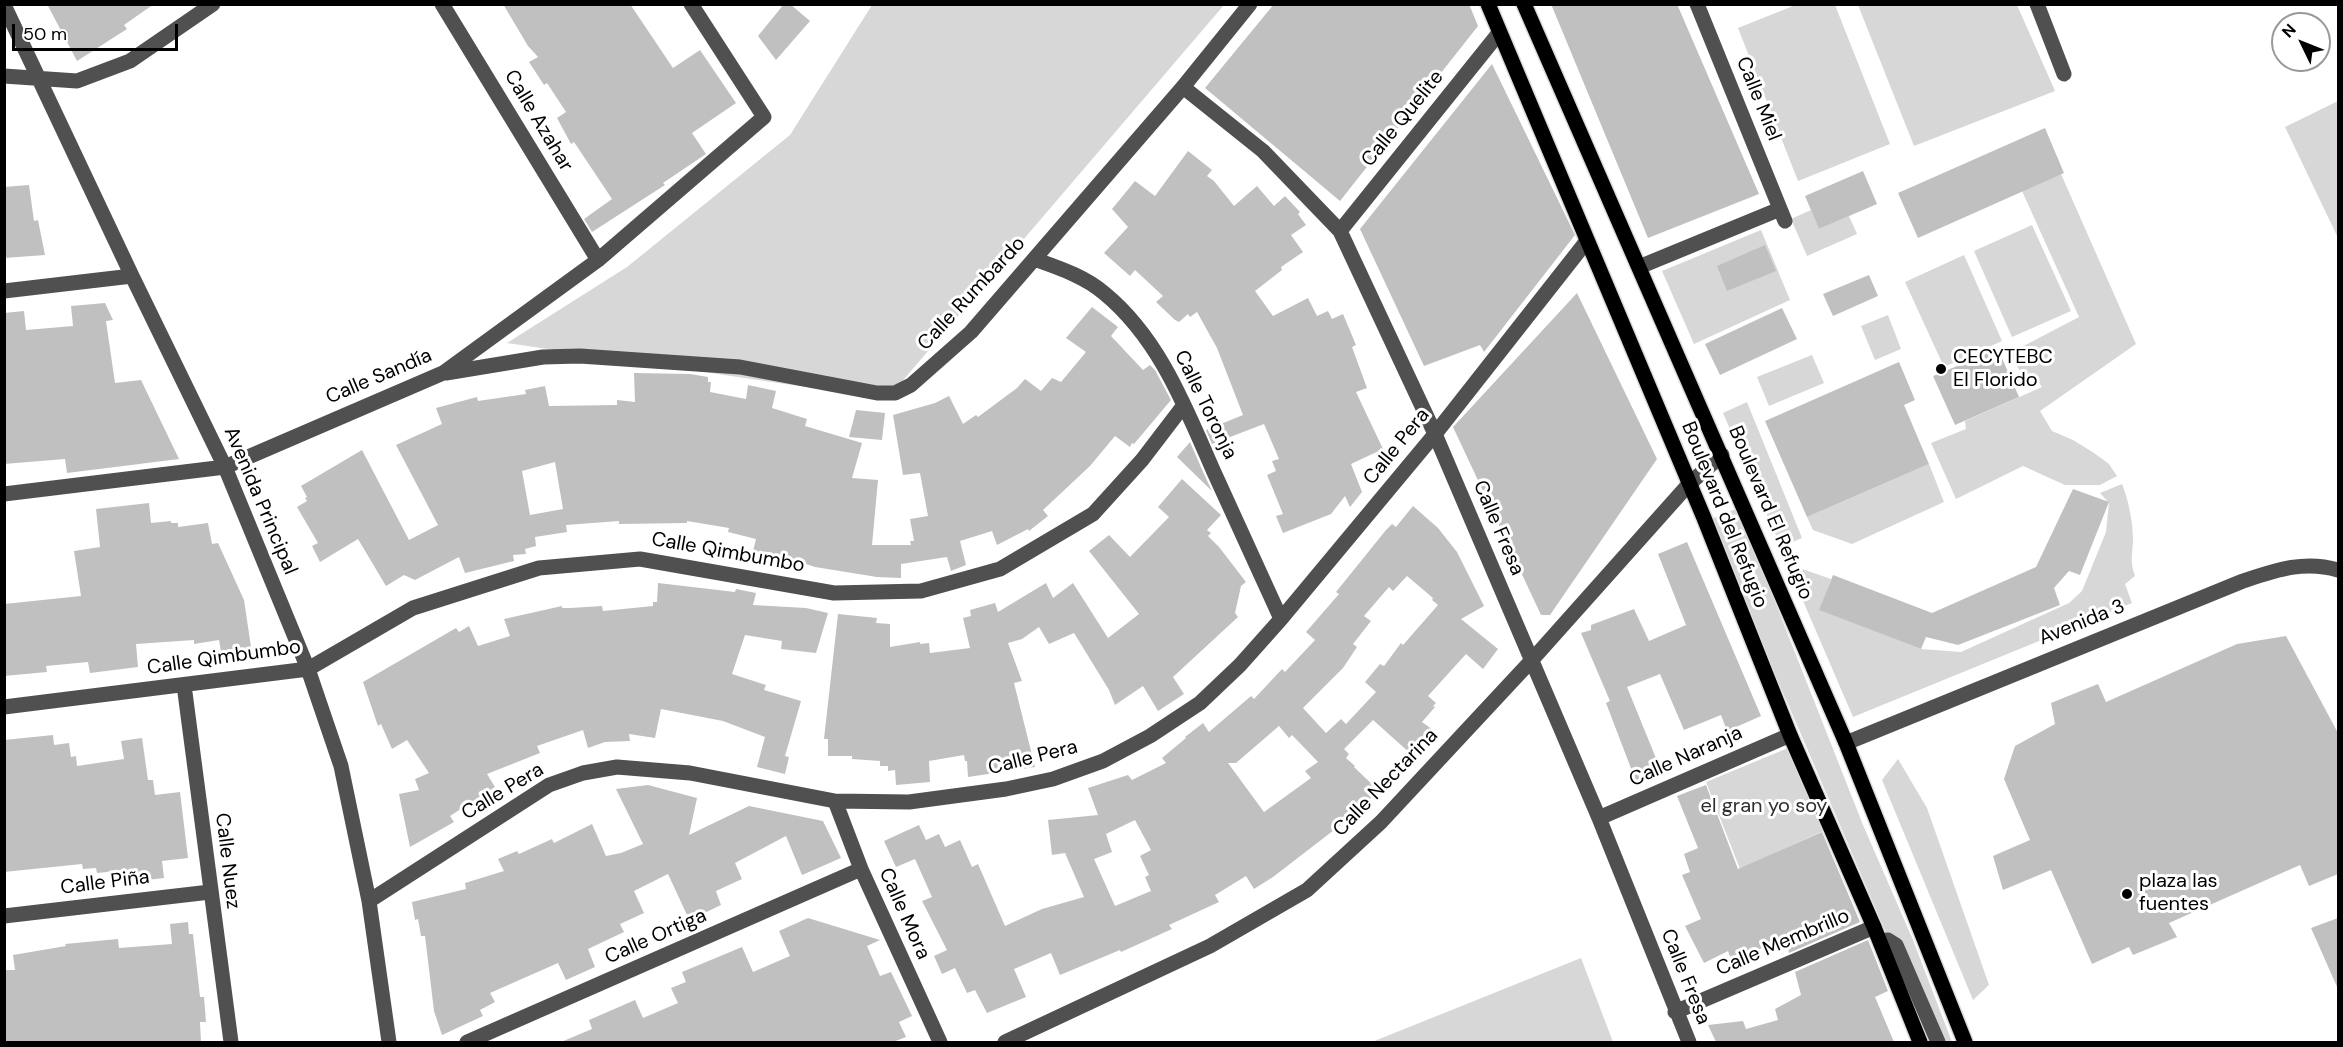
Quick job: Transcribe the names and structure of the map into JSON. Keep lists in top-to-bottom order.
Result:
{
  "streets": {
    "main road": ["Boulevard El Refugio", "Boulevard del Refugio"],
    "street": [
      "Calle Miel",
      "Calle Quelite",
      "Calle Azahar",
      "Calle Rumbardo",
      "Calle Sandía",
      "Calle Toronja",
      "Calle Pera",
      "Avenida Principal",
      "Calle Fresa",
      "Calle Qimbumbo",
      "Avenida 3",
      "Calle Naranja",
      "Calle Nectarina",
      "Calle Nuez",
      "Calle Piña",
      "Calle Mora",
      "Calle Ortiga",
      "Calle Membrillo"
    ]
  },
  "crossings": [
    ["Calle Miel", "Boulevard El Refugio"],
    ["Calle Quelite", "Boulevard del Refugio"],
    ["Calle Quelite", "Calle Fresa"],
    ["Calle Azahar", "Calle Sandía"],
    ["Calle Rumbardo", "Calle Sandía"],
    ["Calle Rumbardo", "Calle Toronja"],
    ["Calle Rumbardo", "Calle Fresa"],
    ["Calle Sandía", "Avenida Principal"],
    ["Calle Toronja", "Calle Pera"],
    ["Calle Toronja", "Calle Qimbumbo"],
    ["Calle Pera", "Avenida Principal"],
    ["Calle Pera", "Boulevard del Refugio"],
    ["Calle Pera", "Calle Fresa"],
    ["Calle Pera", "Calle Mora"],
    ["Avenida Principal", "Calle Qimbumbo"],
    ["Boulevard El Refugio", "Avenida 3"],
    ["Boulevard El Refugio", "Calle Nectarina"],
    ["Boulevard del Refugio", "Calle Naranja"],
    ["Boulevard del Refugio", "Calle Nectarina"],
    ["Boulevard del Refugio", "Calle Membrillo"],
    ["Calle Fresa", "Calle Naranja"],
    ["Calle Fresa", "Calle Nectarina"],
    ["Calle Fresa", "Calle Membrillo"],
    ["Calle Qimbumbo", "Calle Nuez"],
    ["Calle Nuez", "Calle Piña"],
    ["Calle Mora", "Calle Ortiga"]
  ],
  "parks": ["el gran yo soy"],
  "places": ["CECYTEBC El Florido", "plaza las fuentes"],
  "scale_bar": "50 m",
  "north": "top left"
}
